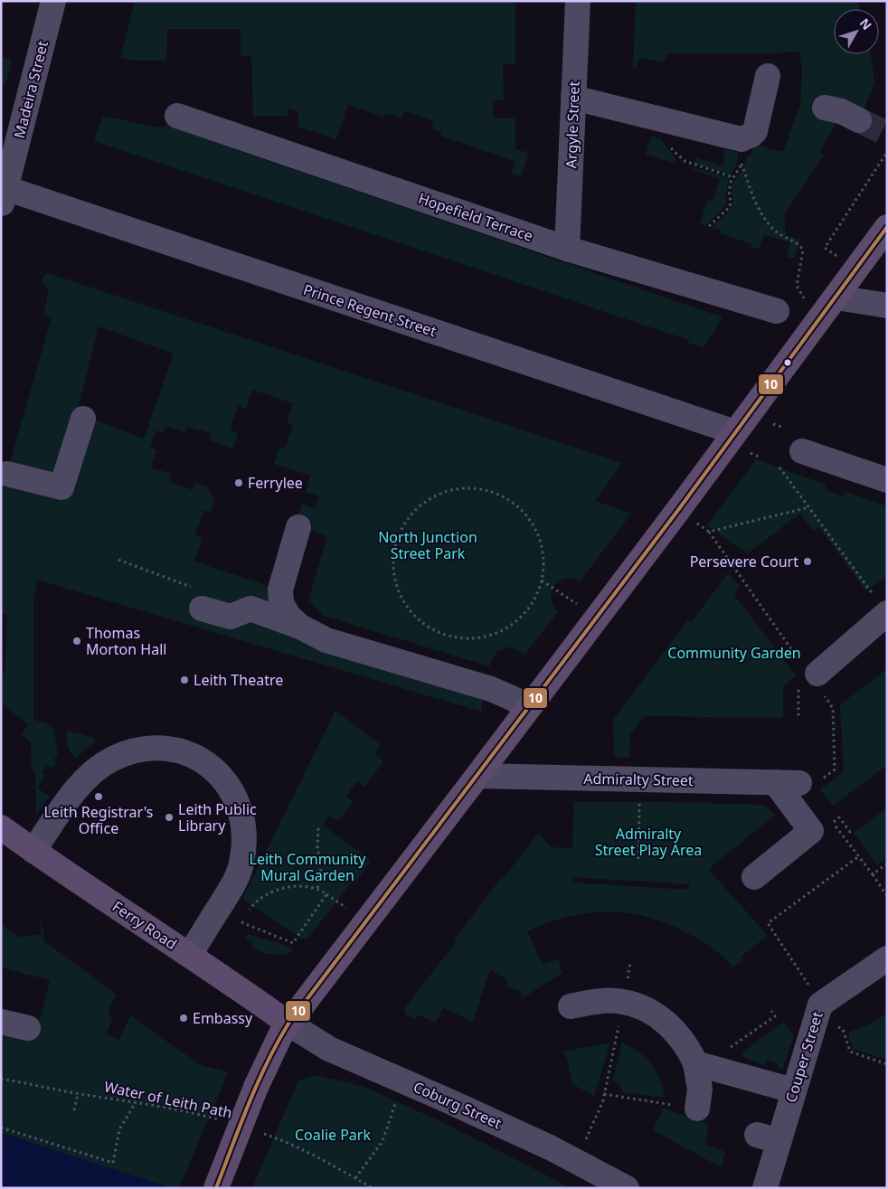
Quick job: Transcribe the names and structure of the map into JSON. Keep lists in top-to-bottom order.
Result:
{
  "streets": {
    "main road": ["Ferry Road"],
    "street": [
      "Madeira Street",
      "Argyle Street",
      "Hopefield Terrace",
      "Prince Regent Street",
      "Admiralty Street",
      "Couper Street",
      "Coburg Street"
    ],
    "path": ["Water of Leith Path"]
  },
  "crossings": [
    ["Madeira Street", "Prince Regent Street"],
    ["Argyle Street", "Hopefield Terrace"],
    ["Ferry Road", "Coburg Street"]
  ],
  "parks": [
    "North Junction Street Park",
    "Community Garden",
    "Admiralty Street Play Area",
    "Leith Community Mural Garden",
    "Coalie Park"
  ],
  "places": [
    "Ferrylee",
    "Persevere Court",
    "Thomas Morton Hall",
    "Leith Theatre",
    "Leith Registrar's Office",
    "Leith Public Library",
    "Embassy"
  ],
  "lines": ["transit line 10"],
  "north": "top right"
}
